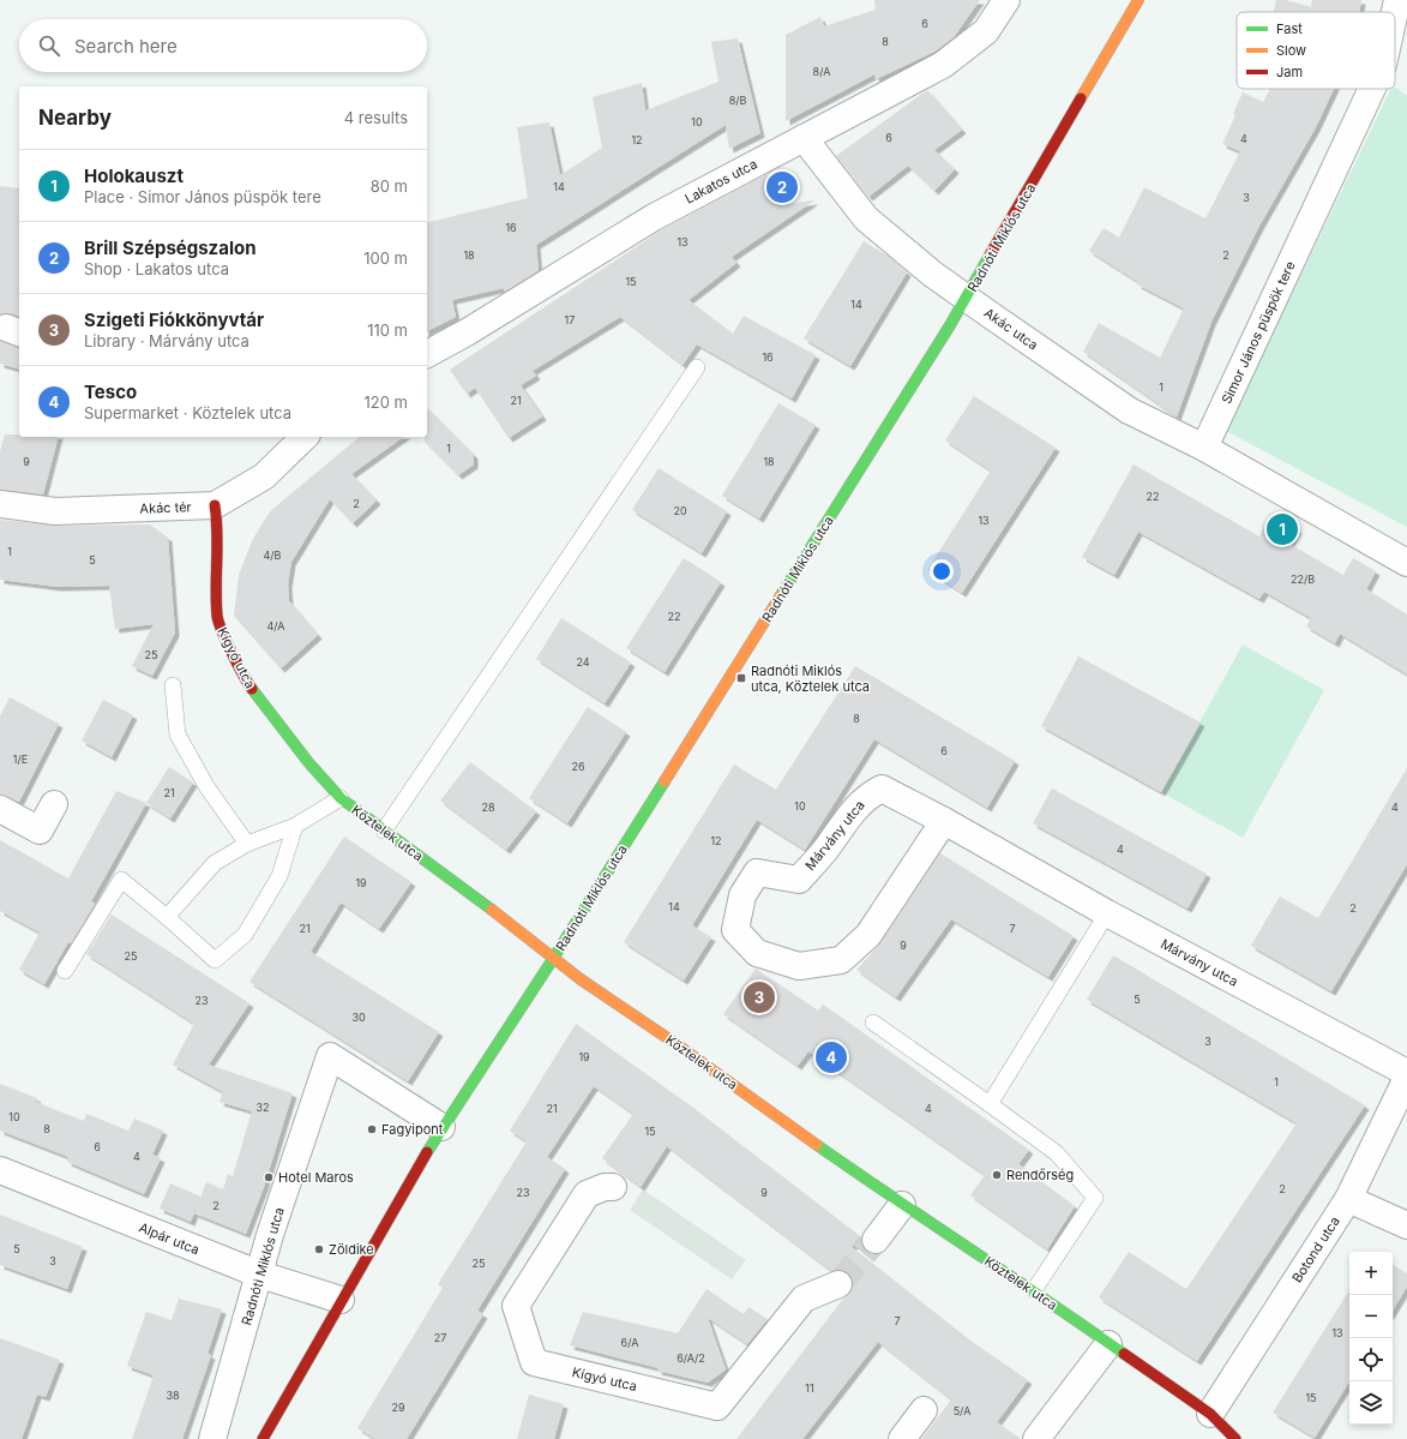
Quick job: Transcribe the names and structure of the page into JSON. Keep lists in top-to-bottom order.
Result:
{
  "streets": {
    "street": [
      "Lakatos utca",
      "Radnóti Miklós utca",
      "Akác utca",
      "Simor János püspök tere",
      "Akác tér",
      "Kígyó utca",
      "Köztelek utca",
      "Márvány utca",
      "Alpár utca",
      "Botond utca"
    ]
  },
  "crossings": [
    ["Lakatos utca", "Akác utca"],
    ["Radnóti Miklós utca", "Akác utca"],
    ["Radnóti Miklós utca", "Köztelek utca"],
    ["Radnóti Miklós utca", "Alpár utca"],
    ["Akác utca", "Simor János püspök tere"],
    ["Akác tér", "Kígyó utca"],
    ["Kígyó utca", "Köztelek utca"],
    ["Köztelek utca", "Botond utca"]
  ],
  "places": {
    "transit": ["Radnóti Miklós utca, Köztelek utca"],
    "other": [
      "Fagyipont",
      "Rendőrség",
      "Hotel Maros",
      "Zöldike"
    ]
  },
  "house_numbers": [
    "6",
    "8",
    "8/A",
    "8/B",
    "10",
    "6",
    "4",
    "12",
    "14",
    "3",
    "16",
    "13",
    "18",
    "2",
    "15",
    "14",
    "17",
    "16",
    "1",
    "21",
    "1",
    "9",
    "18",
    "22",
    "2",
    "20",
    "13",
    "1",
    "4/B",
    "5",
    "22/B",
    "22",
    "4/A",
    "25",
    "24",
    "8",
    "6",
    "1/E",
    "26",
    "21",
    "10",
    "28",
    "4",
    "12",
    "4",
    "19",
    "14",
    "2",
    "21",
    "7",
    "9",
    "25",
    "5",
    "23",
    "30",
    "3",
    "19",
    "1",
    "32",
    "21",
    "4",
    "10",
    "8",
    "15",
    "6",
    "4",
    "2",
    "23",
    "9",
    "2",
    "5",
    "3",
    "25",
    "7",
    "13",
    "27",
    "6/A",
    "6/A/2",
    "11",
    "38",
    "15",
    "29",
    "5/A"
  ],
  "legend": ["Fast", "Slow", "Jam"],
  "page": {
    "search": "Search here",
    "heading": ["Nearby", "4 results"],
    "list": [
      {
        "mark": "1",
        "name": "Holokauszt",
        "note": "Place · Simor János püspök tere",
        "value": "80 m"
      },
      {
        "mark": "2",
        "name": "Brill Szépségszalon",
        "note": "Shop · Lakatos utca",
        "value": "100 m"
      },
      {
        "mark": "3",
        "name": "Szigeti Fiókkönyvtár",
        "note": "Library · Márvány utca",
        "value": "110 m"
      },
      {
        "mark": "4",
        "name": "Tesco",
        "note": "Supermarket · Köztelek utca",
        "value": "120 m"
      }
    ],
    "pins": [
      "2",
      "1",
      "3",
      "4"
    ],
    "map_buttons": ["+", "−"]
  }
}
